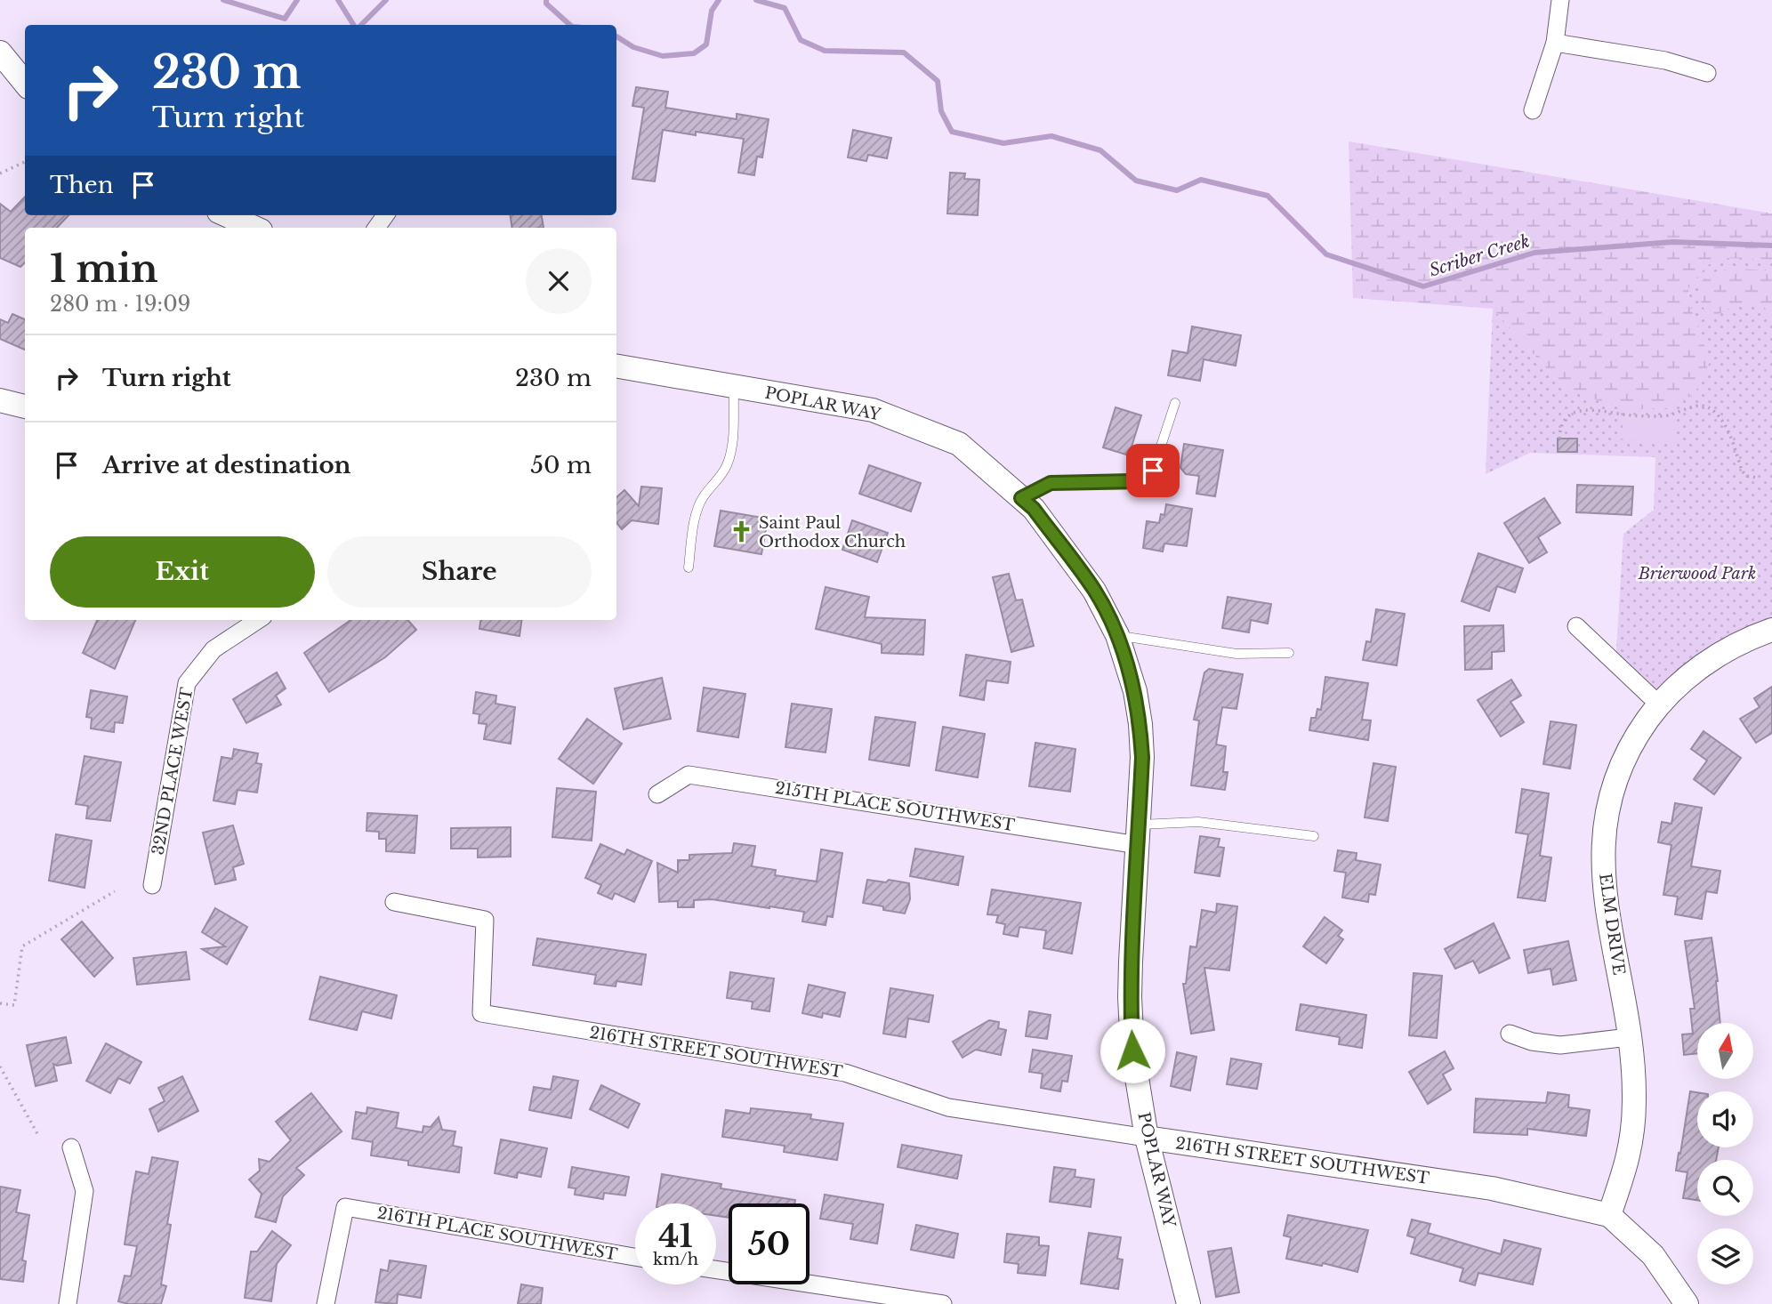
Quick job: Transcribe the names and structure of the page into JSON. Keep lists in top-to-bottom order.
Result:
{
  "streets": {
    "main road": ["POPLAR WAY", "ELM DRIVE", "216TH STREET SOUTHWEST"],
    "street": ["32ND PLACE WEST", "215TH PLACE SOUTHWEST", "216TH PLACE SOUTHWEST"]
  },
  "crossings": [
    ["POPLAR WAY", "215TH PLACE SOUTHWEST"],
    ["POPLAR WAY", "216TH STREET SOUTHWEST"],
    ["ELM DRIVE", "216TH STREET SOUTHWEST"]
  ],
  "water": ["Scriber Creek"],
  "parks": ["Brierwood Park"],
  "places": {
    "church": ["Saint Paul Orthodox Church"]
  },
  "north": "top",
  "page": {
    "turn": ["230 m", "Turn right"],
    "then": "Then",
    "heading": ["1 min", "280 m · 19:09"],
    "list": [
      {
        "name": "Turn right",
        "value": "230 m"
      },
      {
        "name": "Arrive at destination",
        "value": "50 m"
      }
    ],
    "buttons": ["Exit", "Share"],
    "speed": "41 km/h",
    "limit": "50"
  }
}
